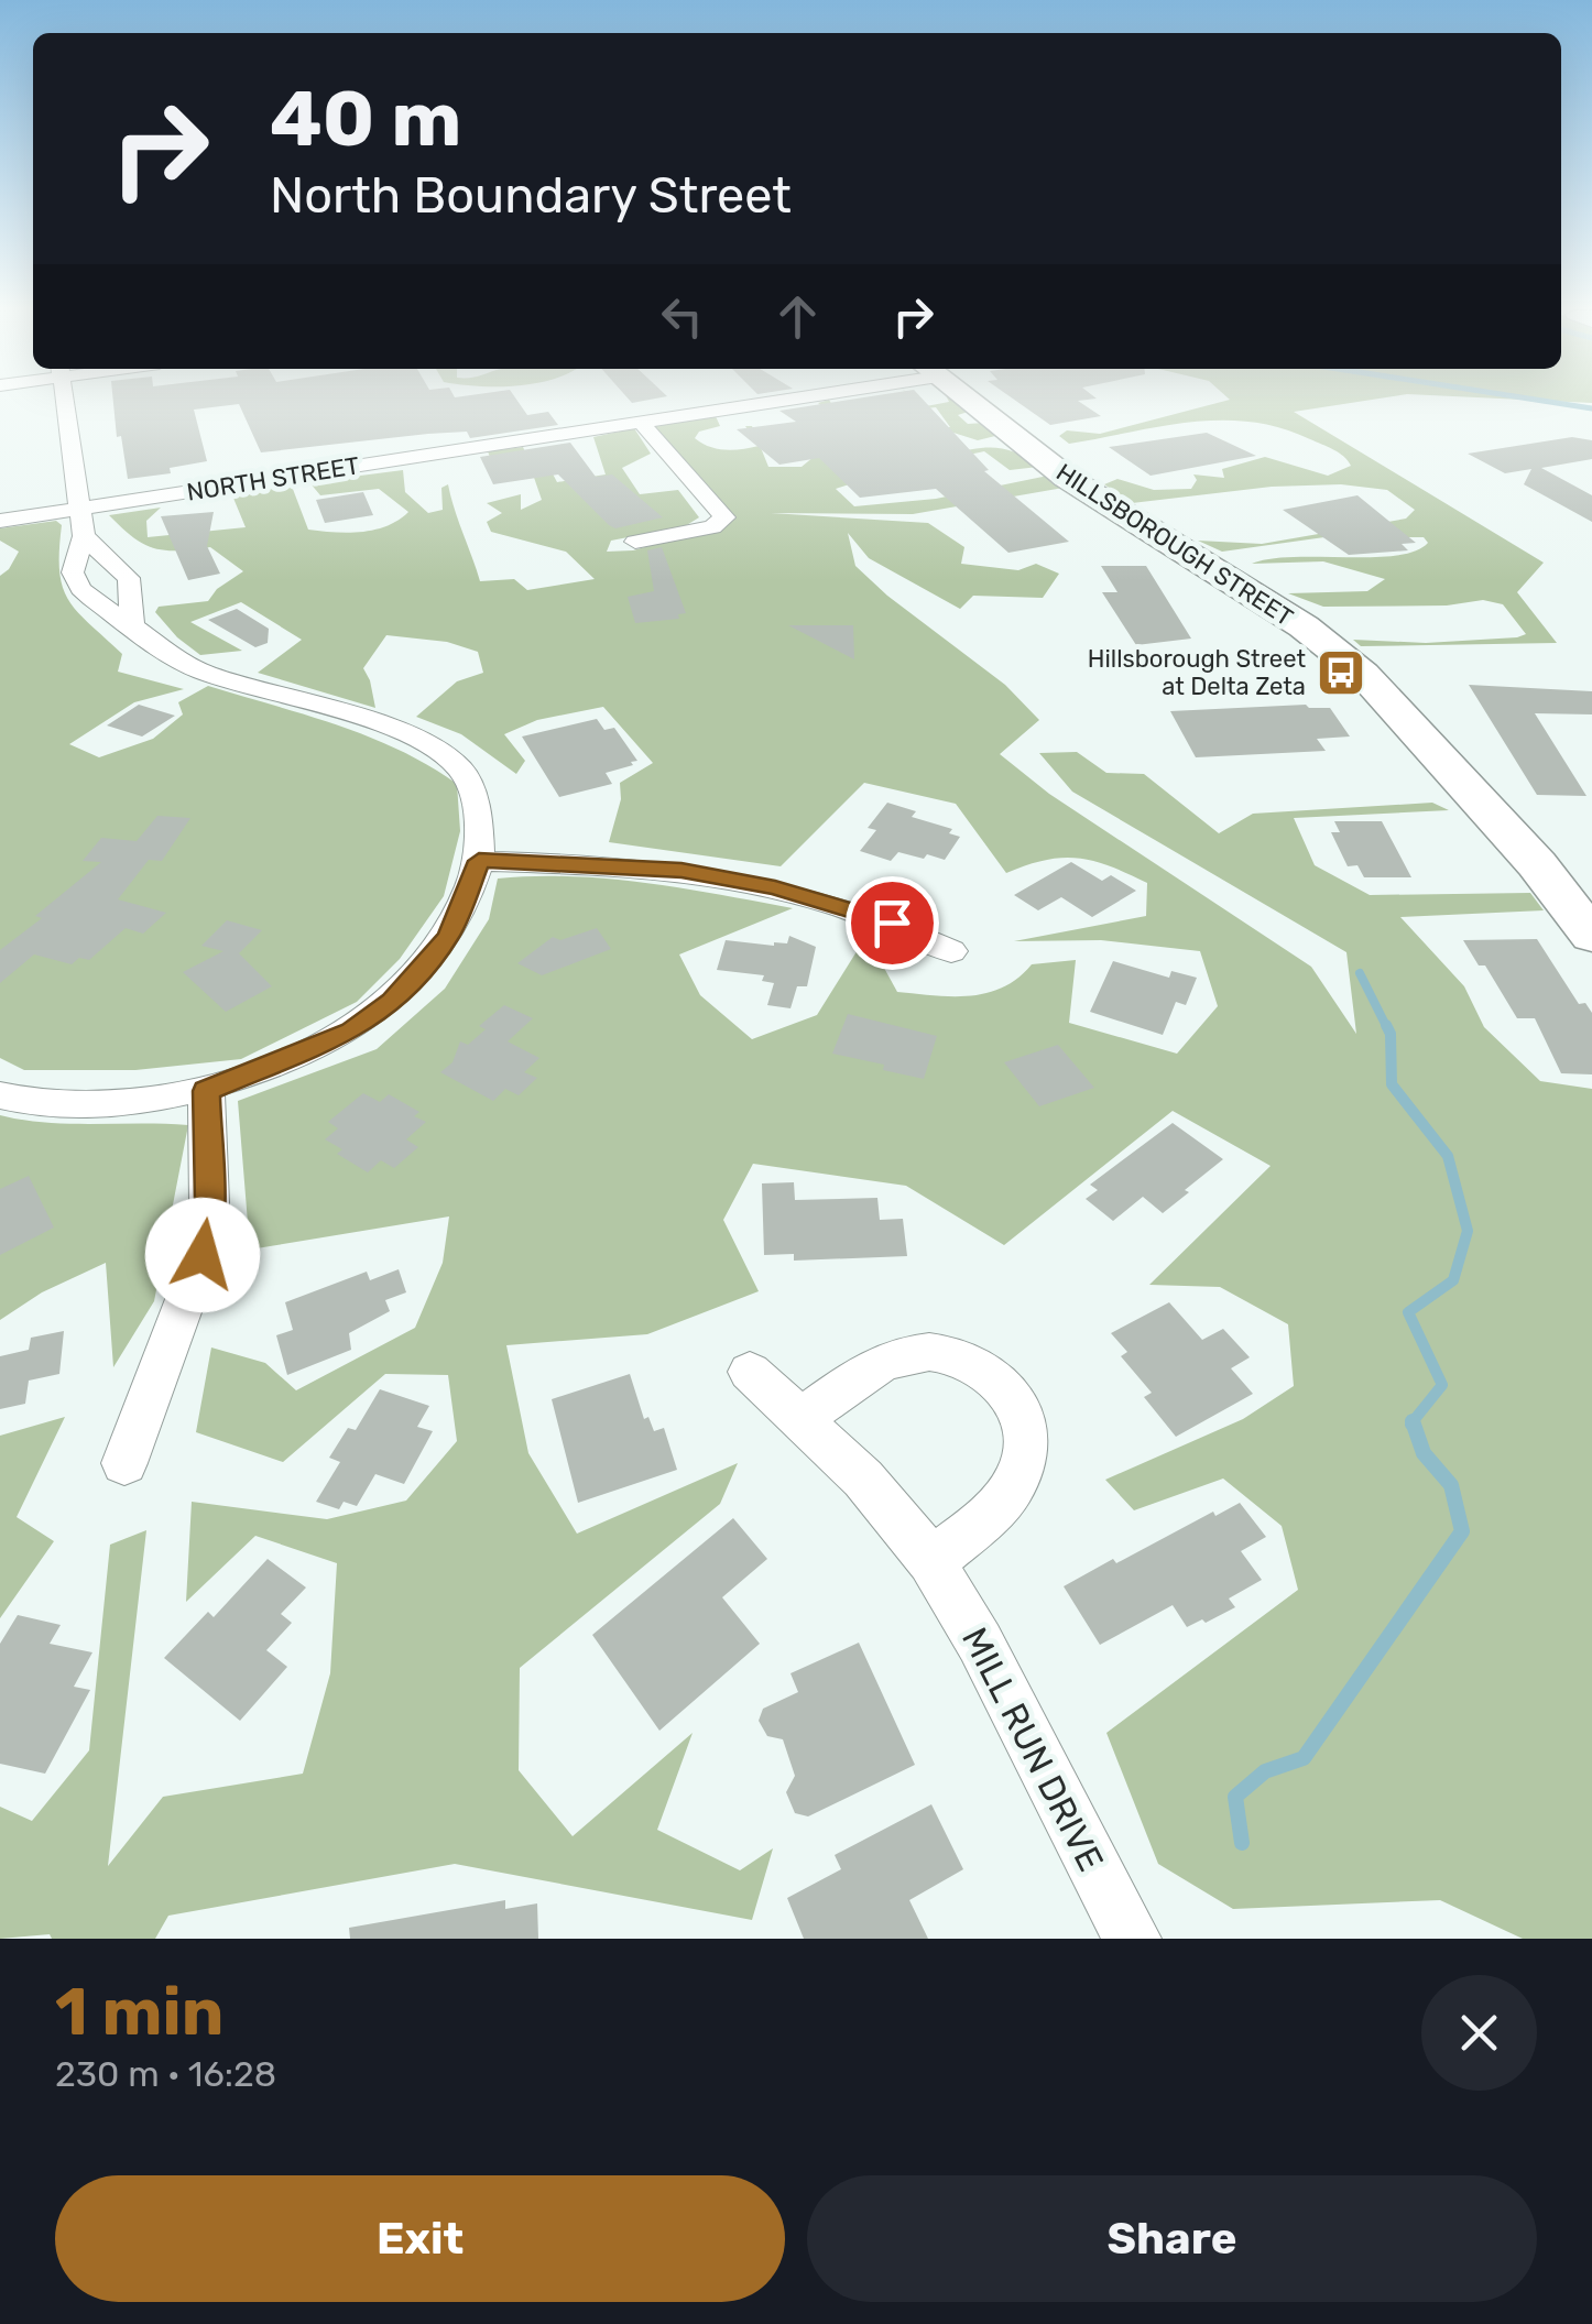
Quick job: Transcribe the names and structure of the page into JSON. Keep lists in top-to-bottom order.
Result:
{
  "streets": {
    "street": ["NORTH STREET", "HILLSBOROUGH STREET", "MILL RUN DRIVE"]
  },
  "places": {
    "bus stop": ["Hillsborough Street at Delta Zeta"]
  },
  "page": {
    "turn": ["40 m", "North Boundary Street"],
    "heading": ["1 min", "230 m · 16:28"],
    "buttons": ["Exit", "Share"]
  }
}
